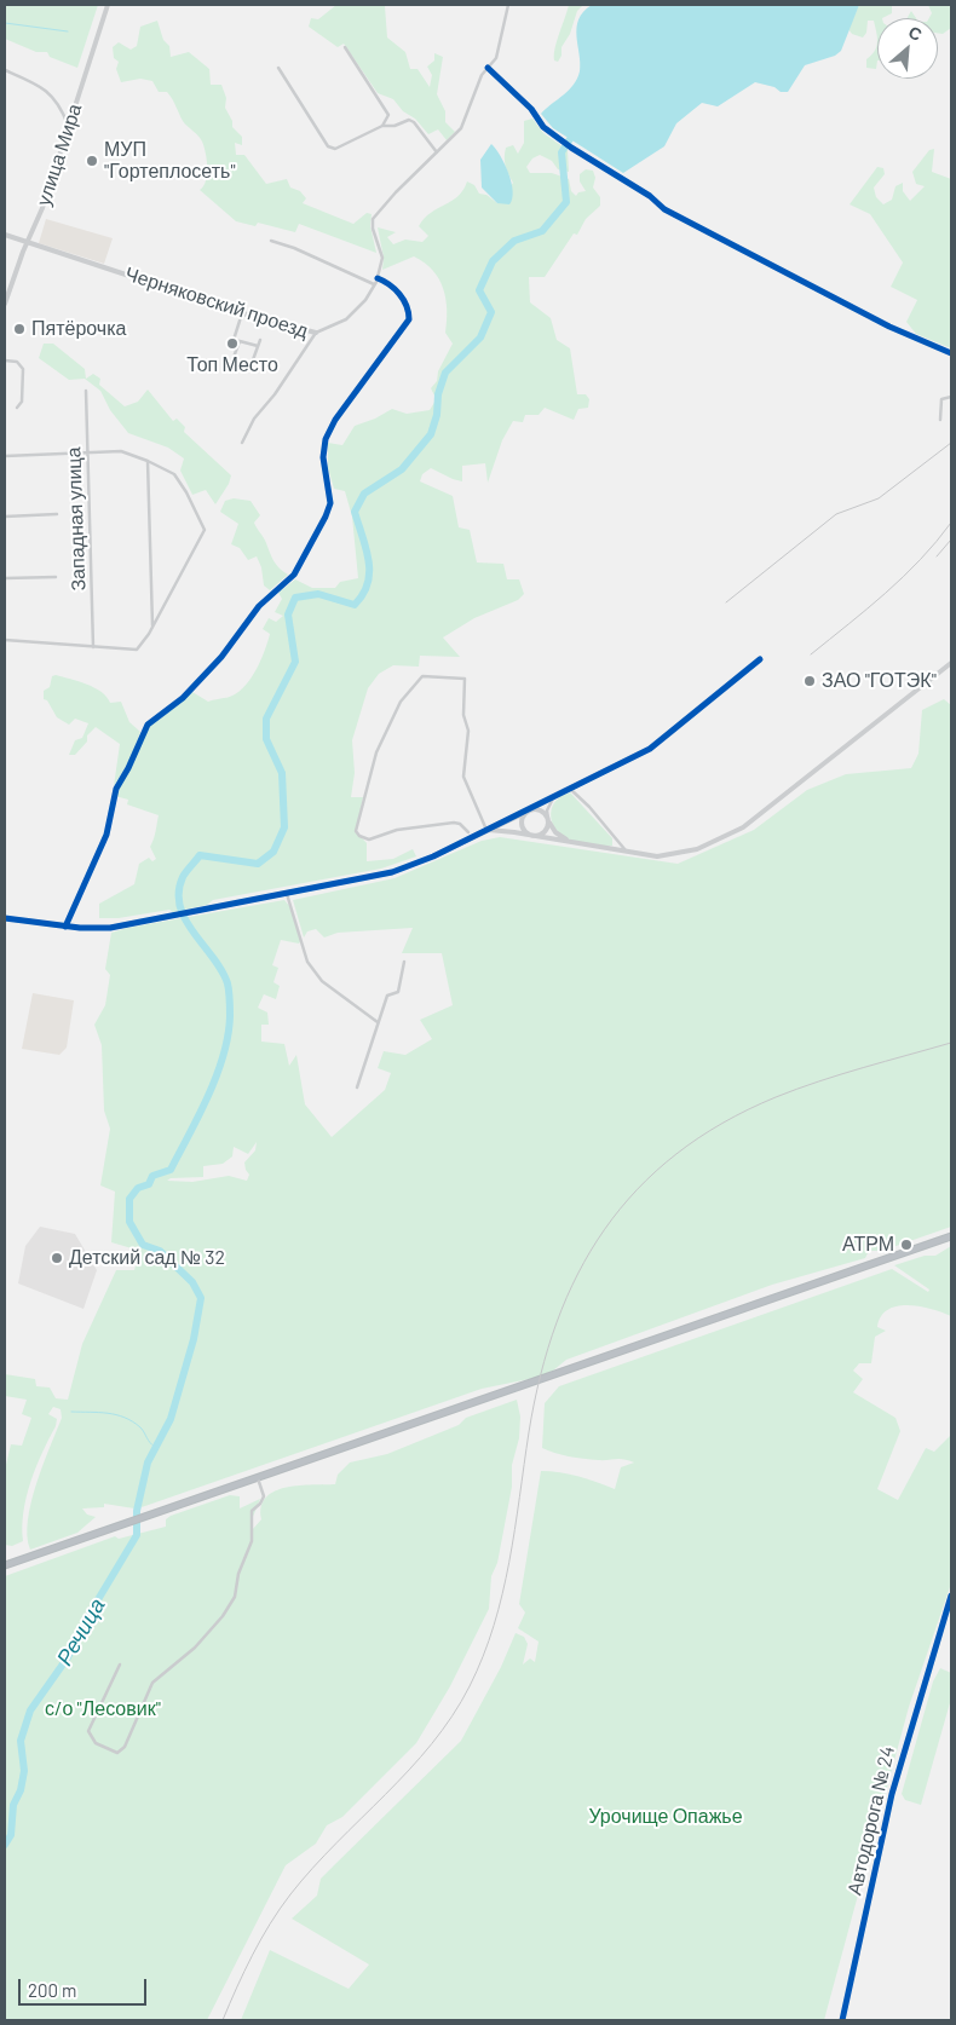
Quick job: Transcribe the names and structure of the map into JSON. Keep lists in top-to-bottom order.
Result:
{
  "streets": {
    "street": [
      "улица Мира",
      "Черняковский проезд",
      "Западная улица",
      "Автодорога № 24"
    ]
  },
  "crossings": [
    ["улица Мира", "Черняковский проезд"]
  ],
  "water": ["Речица"],
  "parks": ["с/о \"Лесовик\"", "Урочище Опажье"],
  "places": [
    "МУП \"Гортеплосеть\"",
    "Пятёрочка",
    "Топ Место",
    "ЗАО \"ГОТЭК\"",
    "АТРМ",
    "Детский сад № 32"
  ],
  "scale_bar": "200 m",
  "north": "top right"
}
